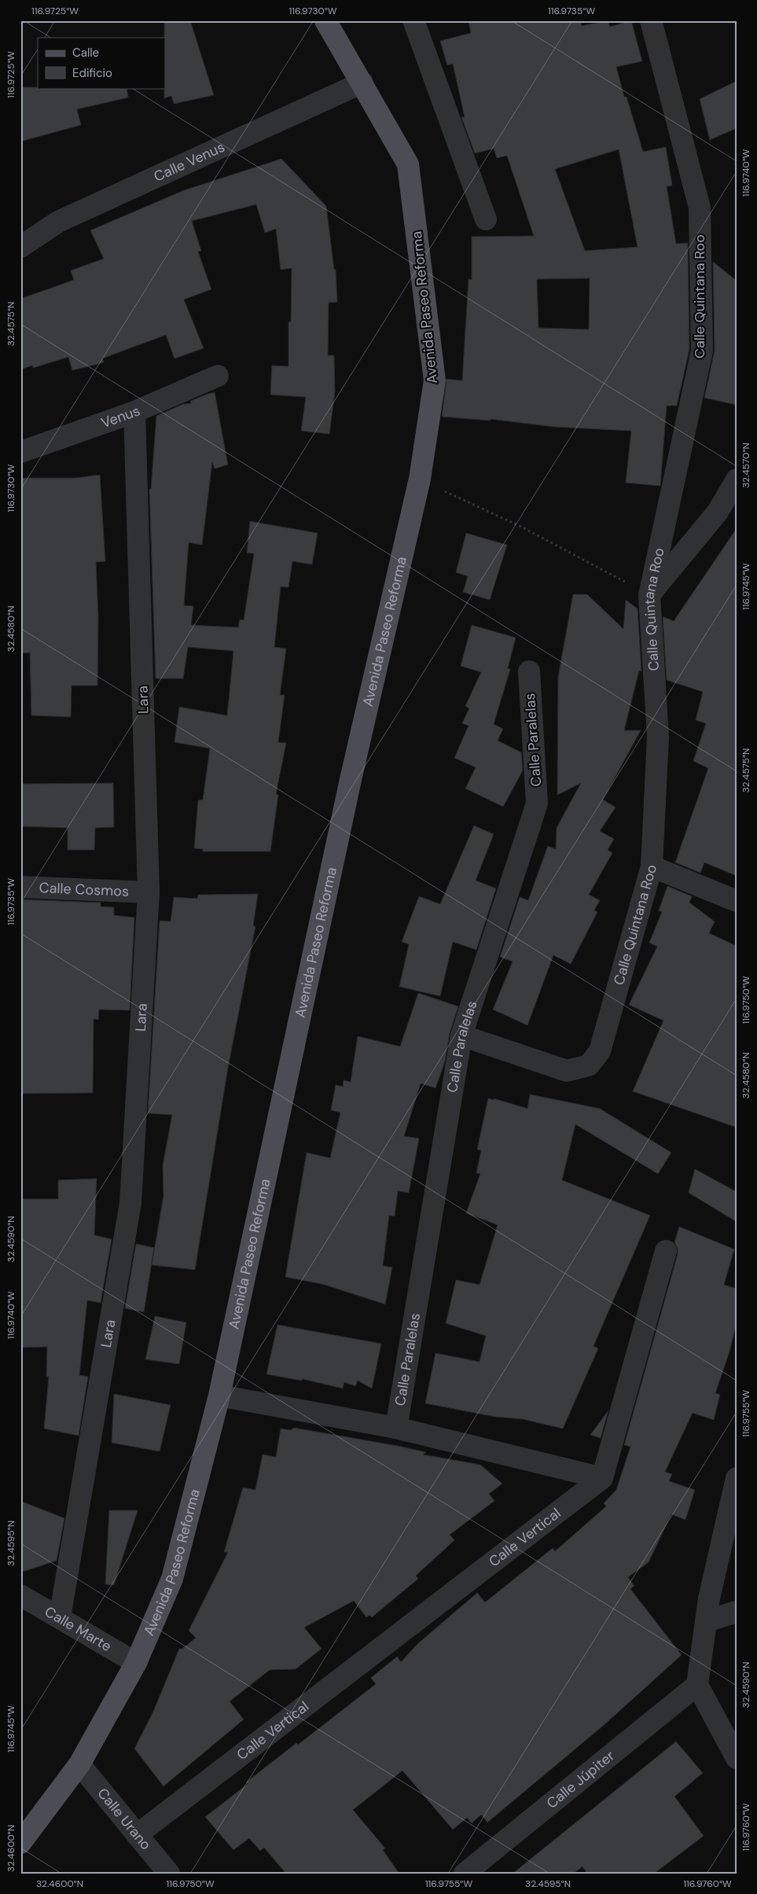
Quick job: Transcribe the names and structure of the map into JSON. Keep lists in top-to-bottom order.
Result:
{
  "streets": {
    "main road": ["Avenida Paseo Reforma"],
    "street": [
      "Calle Venus",
      "Calle Quintana Roo",
      "Venus",
      "Lara",
      "Calle Paralelas",
      "Calle Cosmos",
      "Calle Vertical",
      "Calle Marte",
      "Calle Júpiter",
      "Calle Urano"
    ]
  },
  "crossings": [
    ["Calle Venus", "Avenida Paseo Reforma"],
    ["Calle Quintana Roo", "Calle Paralelas"],
    ["Avenida Paseo Reforma", "Calle Marte"],
    ["Avenida Paseo Reforma", "Calle Urano"],
    ["Venus", "Lara"],
    ["Lara", "Calle Cosmos"],
    ["Lara", "Calle Marte"],
    ["Calle Vertical", "Calle Urano"]
  ],
  "legend": ["Calle", "Edificio"],
  "coordinates": [
    "116.9725°W",
    "116.9730°W",
    "116.9735°W",
    "116.9740°W",
    "32.4575°N",
    "32.4570°N",
    "116.9745°W",
    "32.4580°N",
    "116.9750°W",
    "32.4590°N",
    "116.9755°W",
    "32.4595°N",
    "116.9760°W",
    "32.4600°N"
  ]
}
